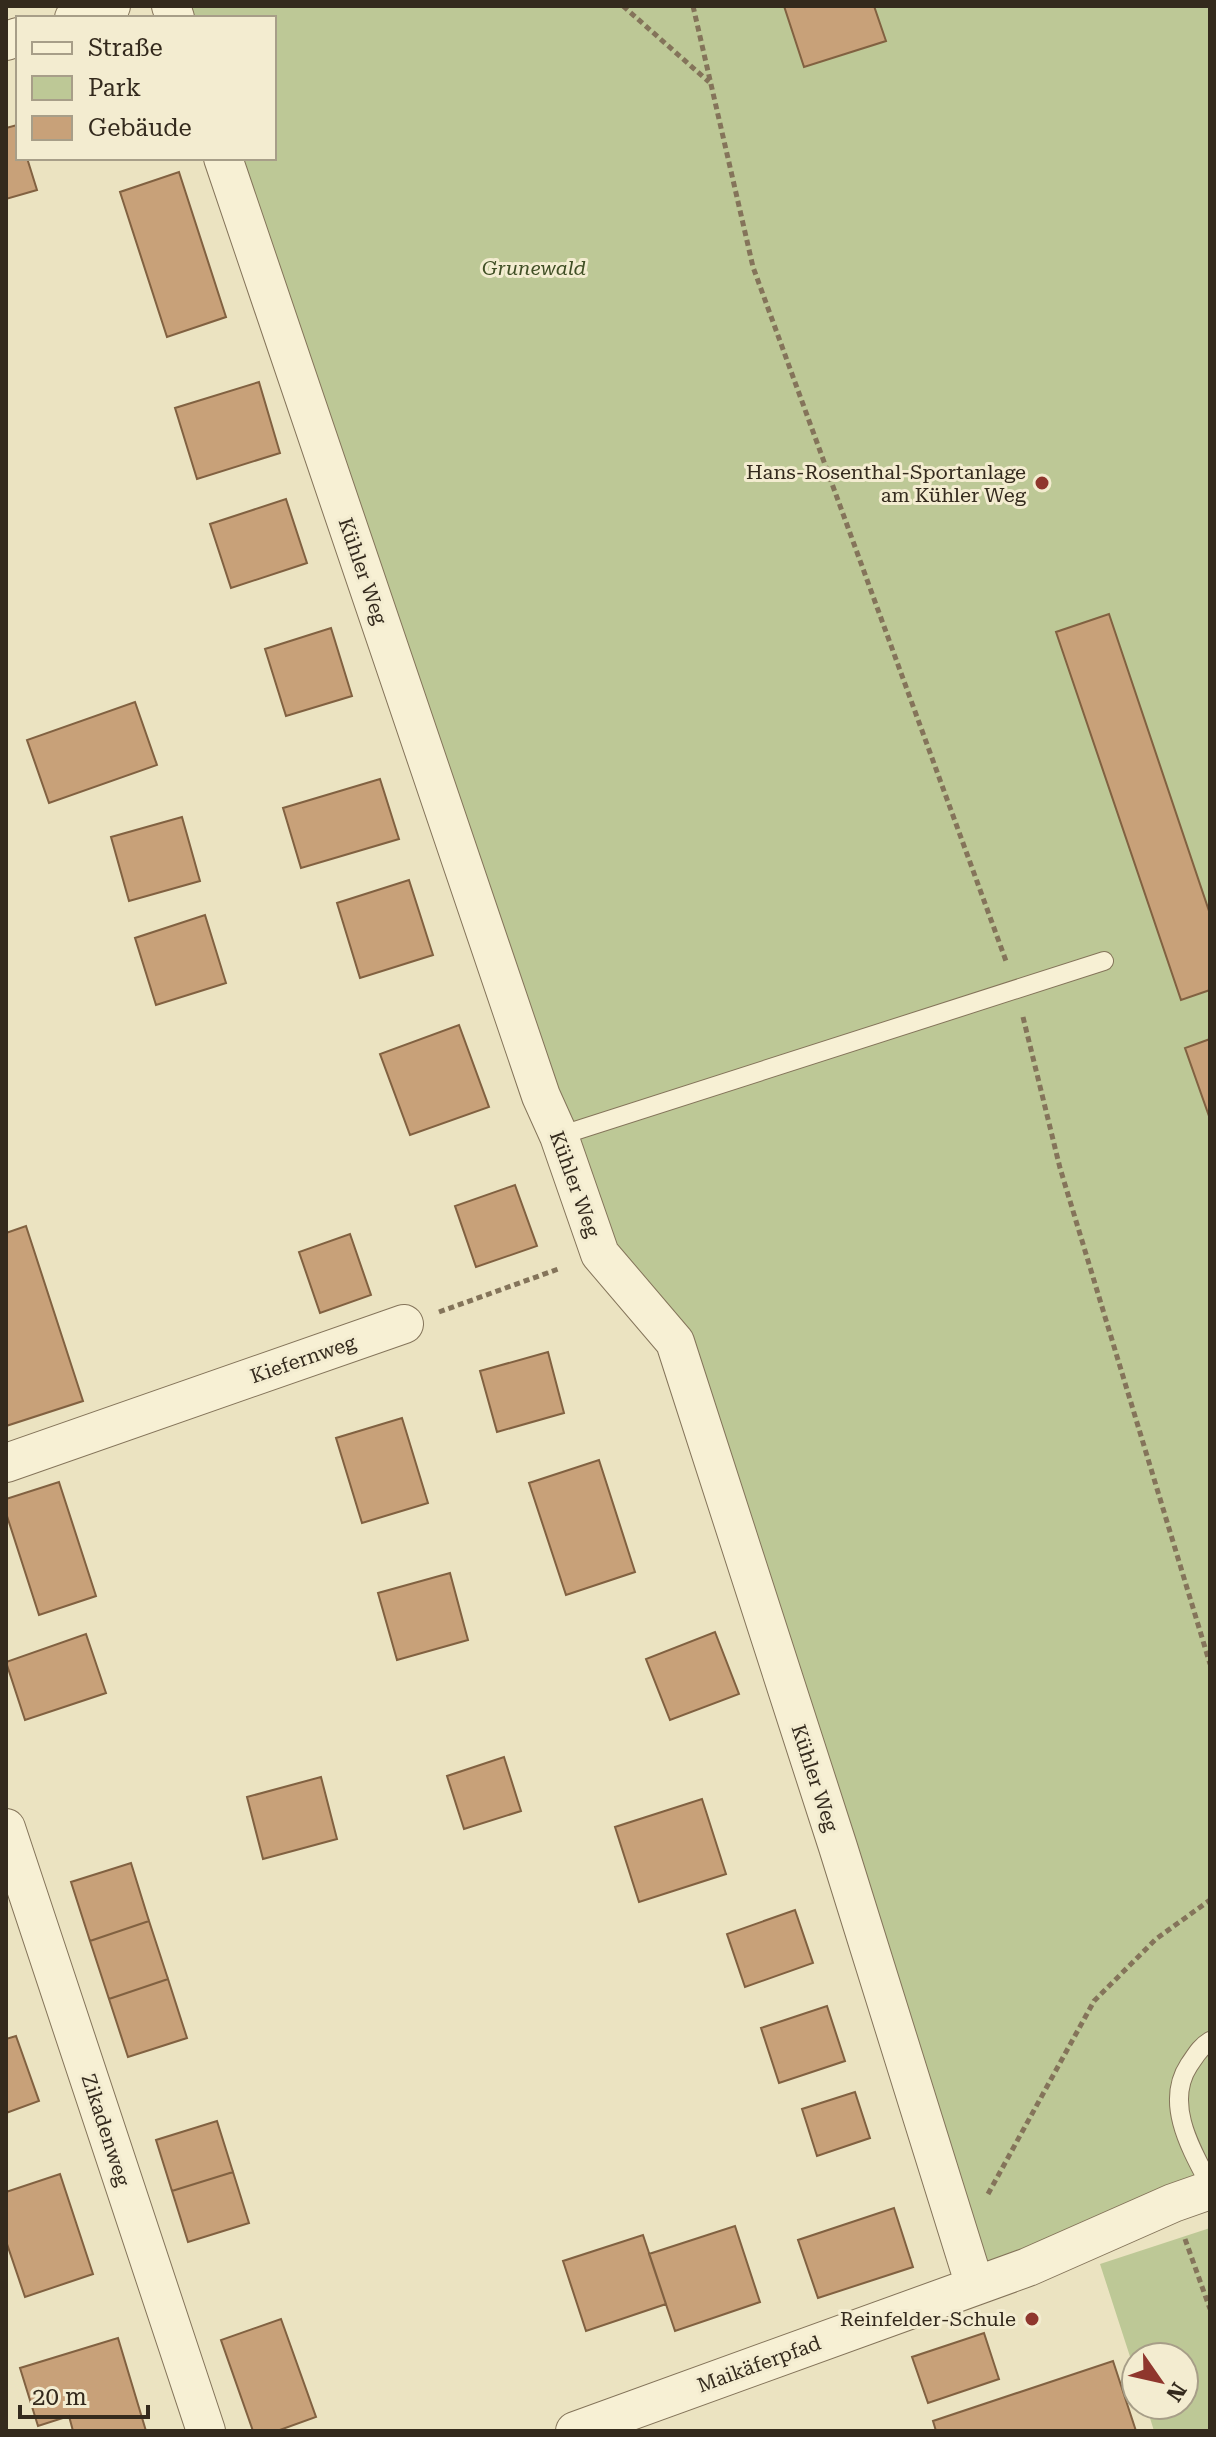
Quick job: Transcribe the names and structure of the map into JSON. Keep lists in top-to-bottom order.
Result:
{
  "streets": {
    "street": [
      "Kühler Weg",
      "Kiefernweg",
      "Zikadenweg",
      "Maikäferpfad"
    ]
  },
  "crossings": [
    ["Kühler Weg", "Maikäferpfad"]
  ],
  "parks": ["Grunewald"],
  "places": ["Hans-Rosenthal-Sportanlage am Kühler Weg", "Reinfelder-Schule"],
  "legend": ["Straße", "Park", "Gebäude"],
  "scale_bar": "20 m",
  "north": "bottom right"
}
